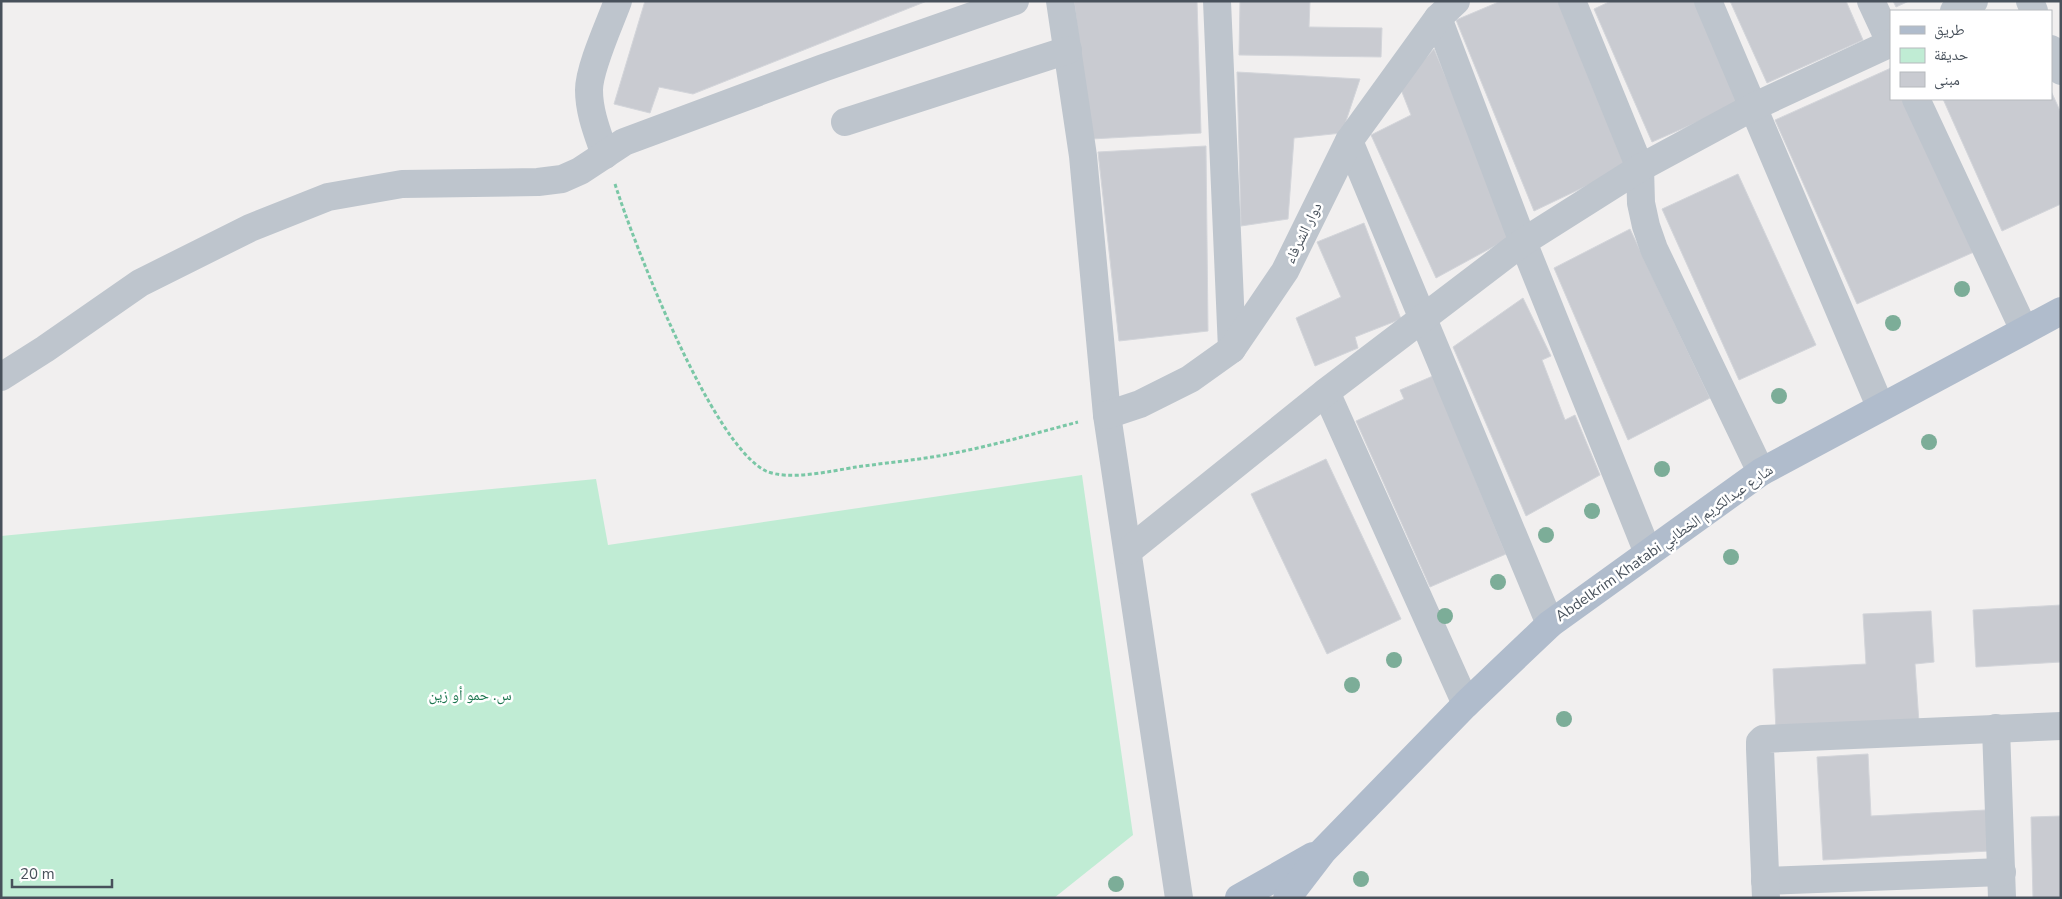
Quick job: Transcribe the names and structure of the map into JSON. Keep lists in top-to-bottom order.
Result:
{
  "streets": {
    "main road": ["Abdelkrim Khatabi شارع عبدالكريم الخطابي"],
    "street": ["دوار الشرفاء"]
  },
  "parks": ["س. حمو أو زين"],
  "legend": ["طريق", "حديقة", "مبنى"],
  "scale_bar": "20 m"
}
